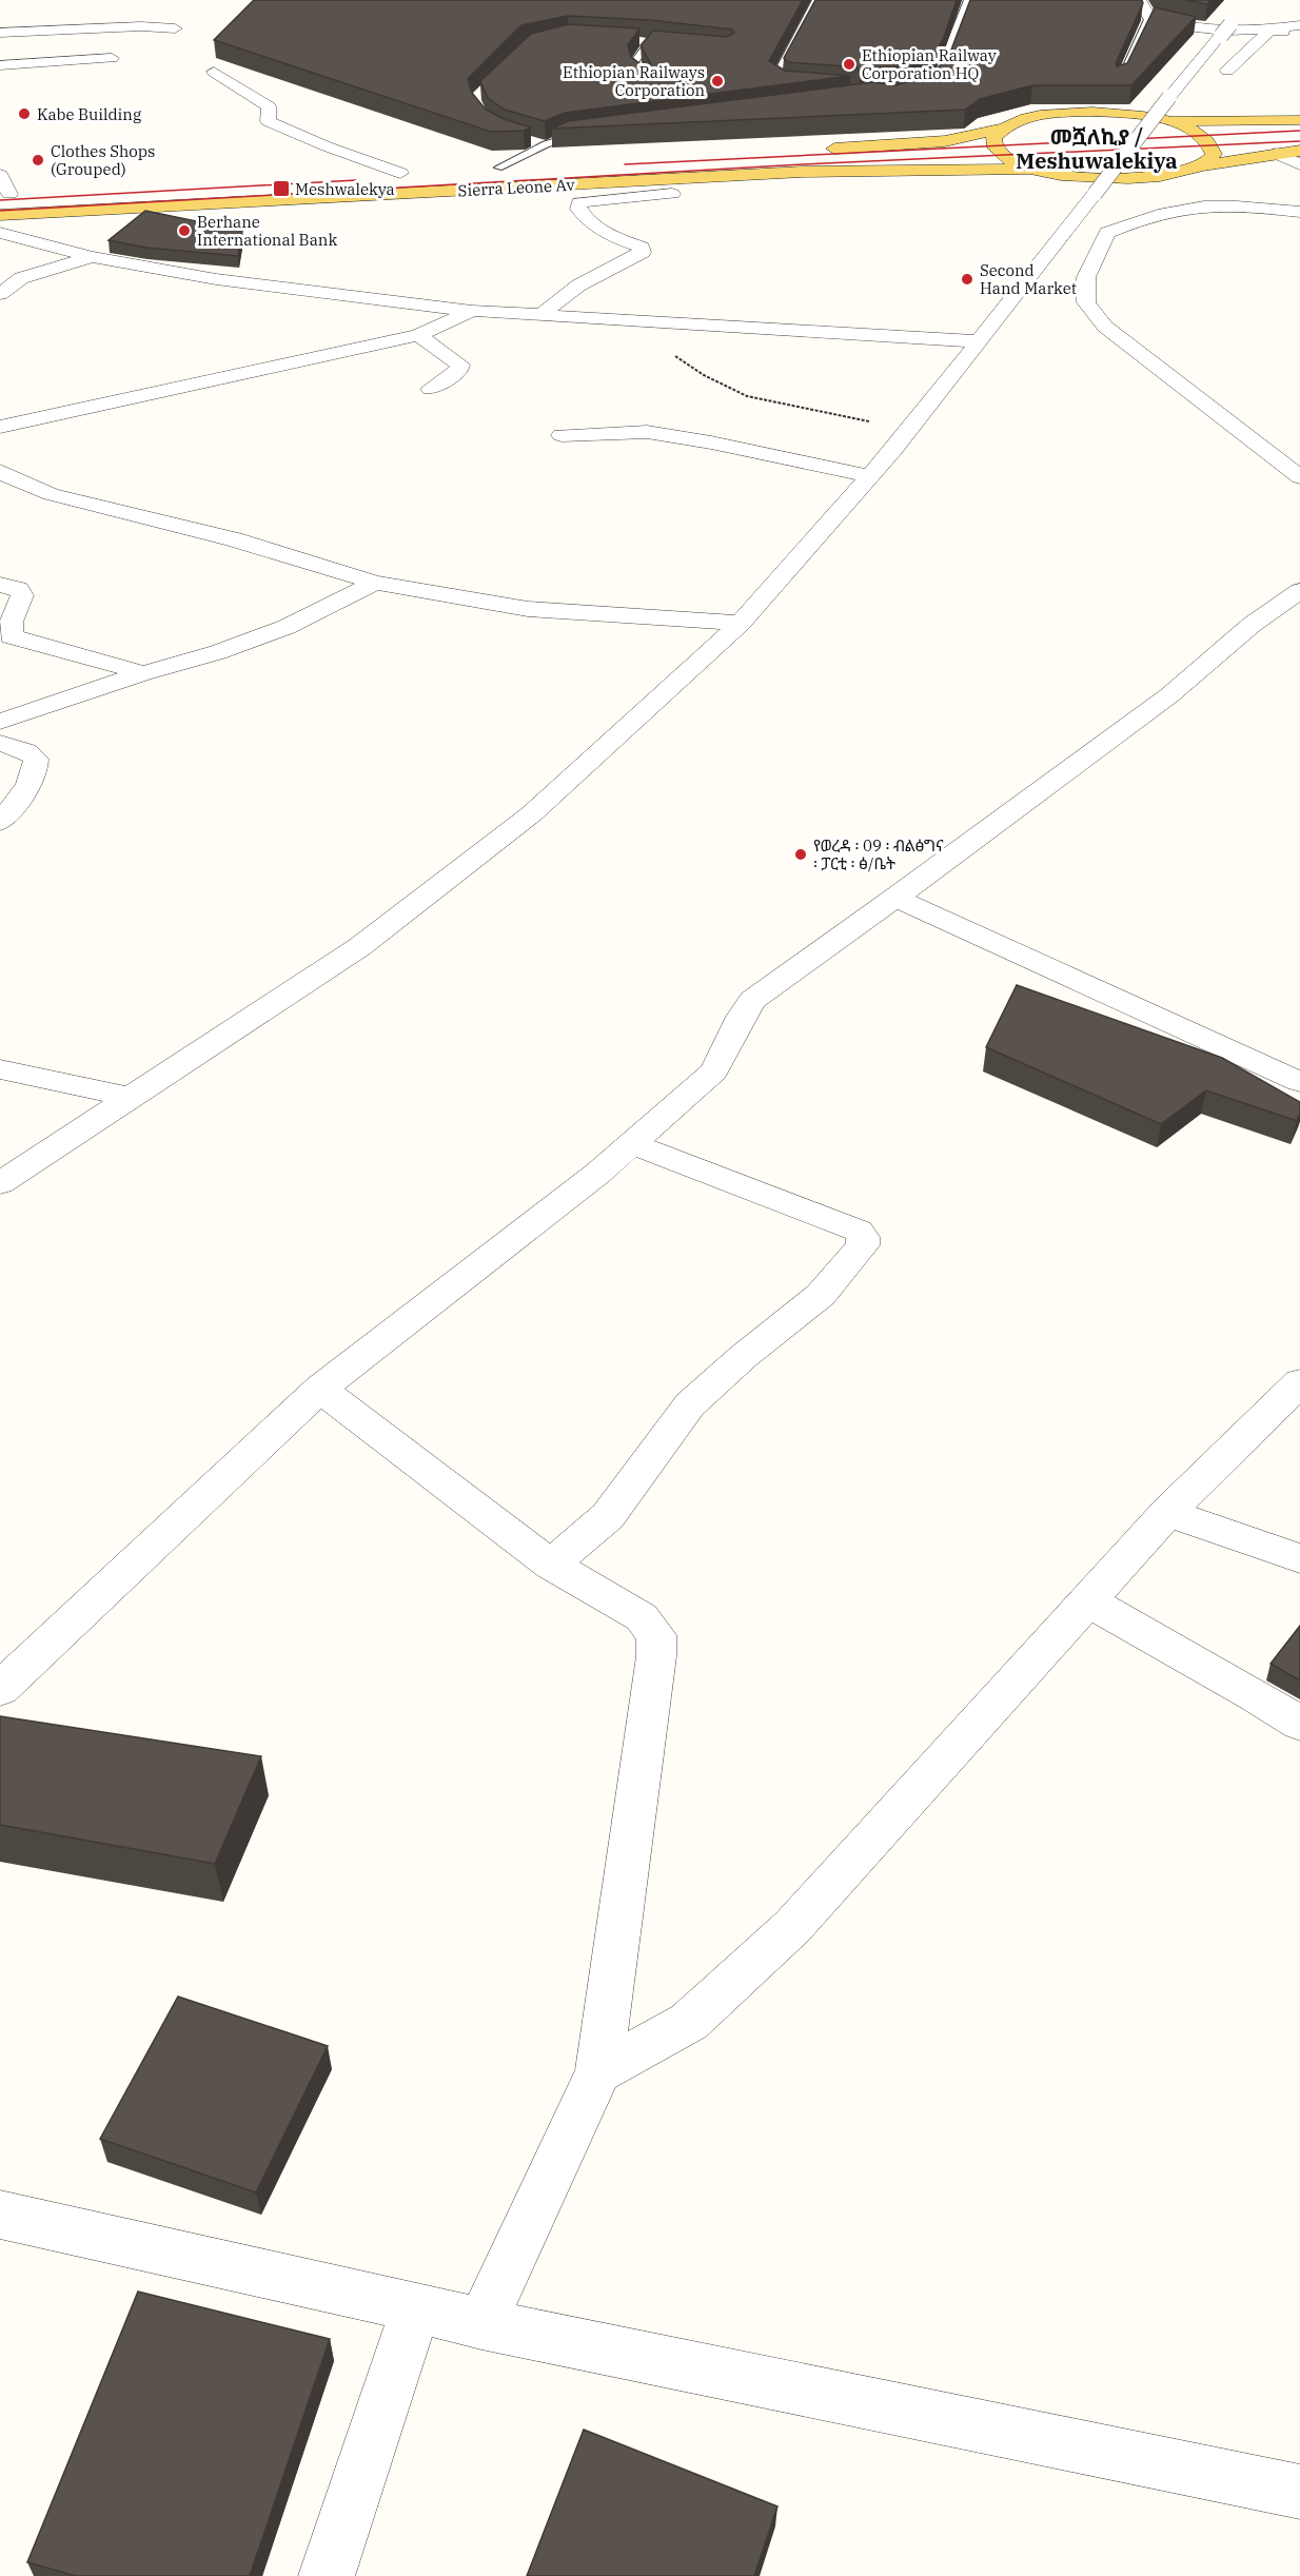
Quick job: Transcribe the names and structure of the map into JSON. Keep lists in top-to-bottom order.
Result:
{
  "streets": {
    "main road": ["Sierra Leone Av"]
  },
  "districts": ["መሿለኪያ / Meshuwalekiya"],
  "places": {
    "other": [
      "Ethiopian Railway Corporation HQ",
      "Ethiopian Railways Corporation",
      "Kabe Building",
      "Clothes Shops (Grouped)",
      "Berhane International Bank",
      "Second Hand Market",
      "የወረዳ ፡ 09 ፡ ብልፅግና ፡ ፓርቲ ፡ ፅ/ቤት"
    ],
    "transit": ["Meshwalekya"]
  }
}
